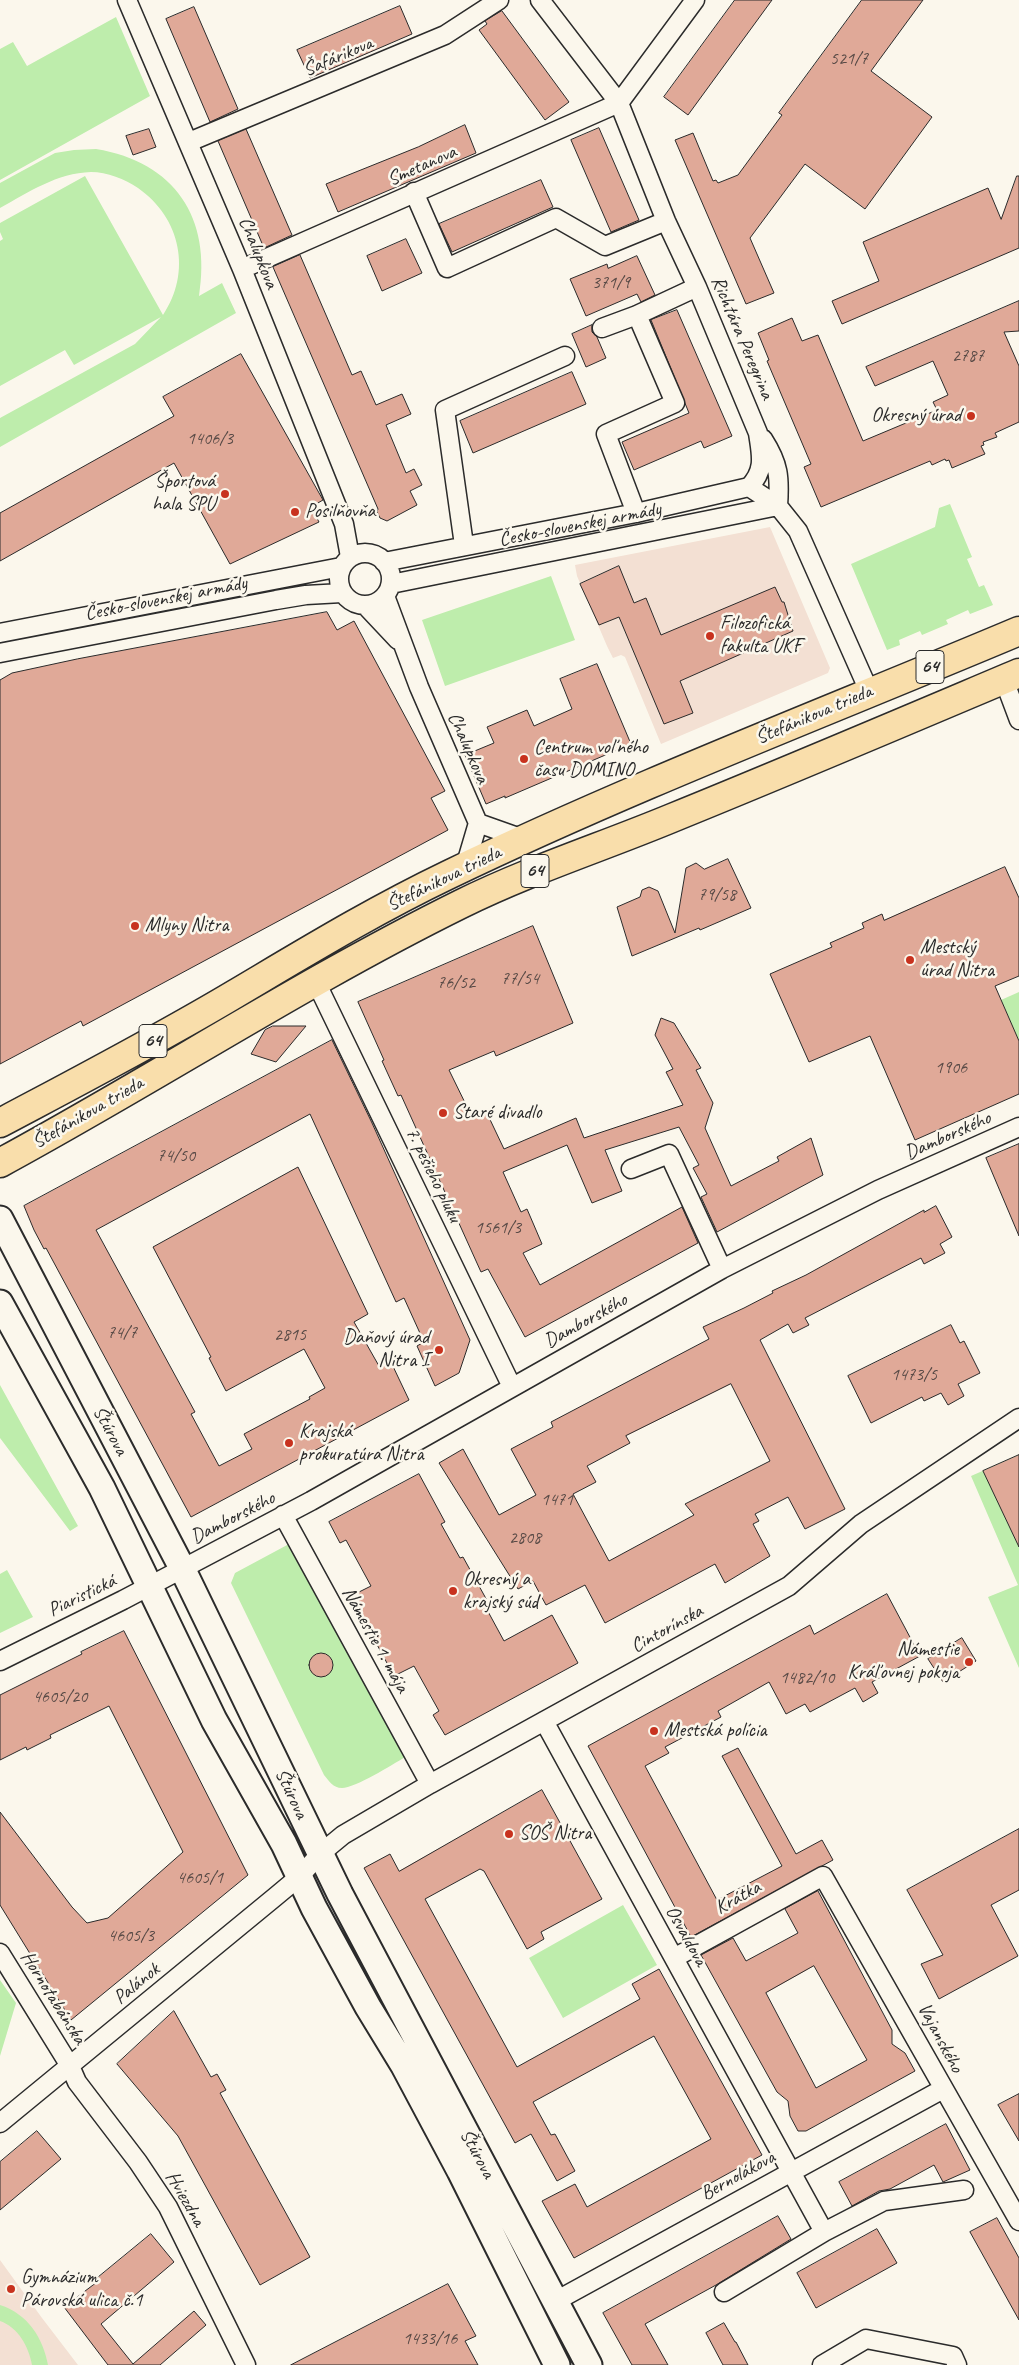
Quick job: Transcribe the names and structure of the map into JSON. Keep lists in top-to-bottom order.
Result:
{
  "streets": {
    "main road": ["64", "Štefánikova trieda", "Štúrova"],
    "street": [
      "Šafárikova",
      "Smetanova",
      "Chalupkova",
      "Richtára Peregrina",
      "Česko-slovenskej armády",
      "Damborského",
      "7. pešieho pluku",
      "Piaristická",
      "Cintorínska",
      "Námestie 1. mája",
      "Krátka",
      "Osvaldova",
      "Palánok",
      "Hornotabánska",
      "Vajanského",
      "Bernolákova",
      "Hviezdna"
    ]
  },
  "crossings": [
    ["Šafárikova", "Chalupkova"],
    ["Smetanova", "Chalupkova"],
    ["Smetanova", "Richtára Peregrina"],
    ["Chalupkova", "Česko-slovenskej armády"],
    ["Richtára Peregrina", "Česko-slovenskej armády"],
    ["Štefánikova trieda", "7. pešieho pluku"],
    ["Damborského", "7. pešieho pluku"],
    ["Damborského", "Štúrova"],
    ["Damborského", "Piaristická"],
    ["Damborského", "Námestie 1. mája"],
    ["Štúrova", "Piaristická"],
    ["Štúrova", "Cintorínska"],
    ["Štúrova", "Palánok"],
    ["Štúrova", "Bernolákova"],
    ["Cintorínska", "Námestie 1. mája"],
    ["Cintorínska", "Osvaldova"],
    ["Cintorínska", "Palánok"],
    ["Krátka", "Osvaldova"],
    ["Krátka", "Vajanského"],
    ["Osvaldova", "Bernolákova"],
    ["Palánok", "Hornotabánska"],
    ["Palánok", "Hviezdna"],
    ["Hornotabánska", "Hviezdna"],
    ["Vajanského", "Bernolákova"]
  ],
  "places": [
    "Okresný úrad",
    "Športová hala SPU",
    "Posilňovňa",
    "Filozofická fakulta UKF",
    "Centrum voľného času DOMINO",
    "Mlyny Nitra",
    "Mestský úrad Nitra",
    "Staré divadlo",
    "Daňový úrad Nitra I",
    "Krajská prokuratúra Nitra",
    "Okresný a krajský súd",
    "Námestie Kráľovnej pokoja",
    "Mestská polícia",
    "SOŠ Nitra",
    "Gymnázium Párovská ulica č.1"
  ],
  "house_numbers": [
    "521/7",
    "371/9",
    "2787",
    "1406/3",
    "79/58",
    "77/54",
    "76/52",
    "1906",
    "74/50",
    "1561/3",
    "74/7",
    "2815",
    "1473/5",
    "1471",
    "2808",
    "1482/10",
    "4605/20",
    "4605/1",
    "4605/3",
    "1433/16"
  ]
}
